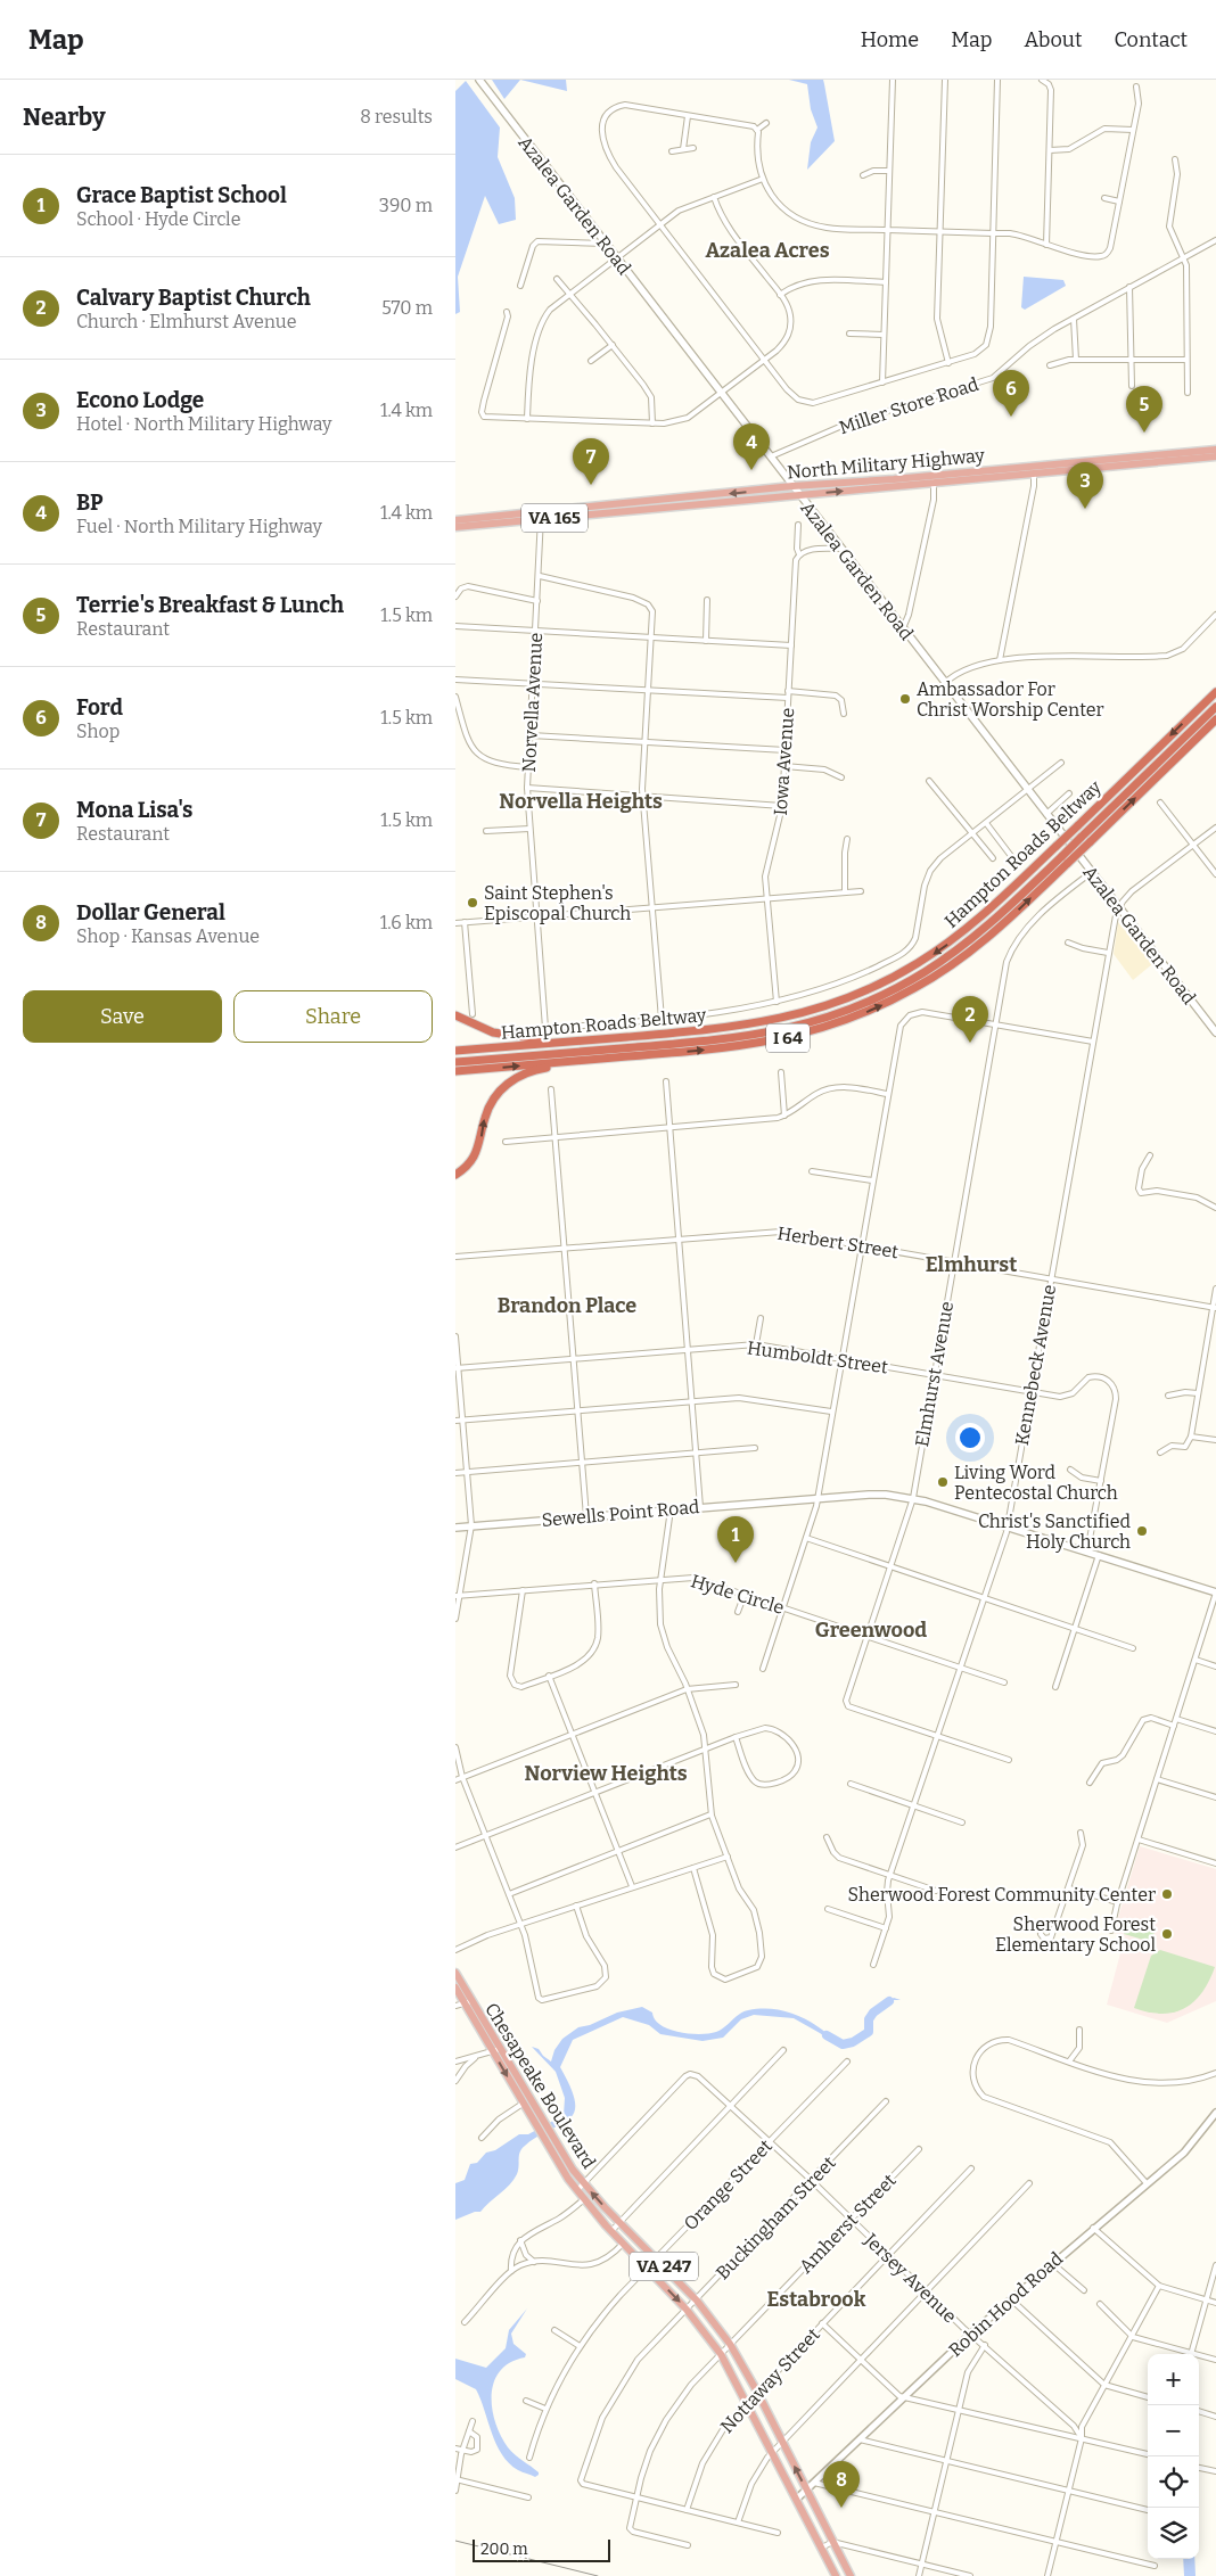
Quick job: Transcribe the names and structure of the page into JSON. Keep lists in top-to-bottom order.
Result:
{
  "streets": {
    "highway": ["Hampton Roads Beltway", "I 64"],
    "main road": [
      "Azalea Garden Road",
      "North Military Highway",
      "VA 165",
      "Sewells Point Road",
      "Chesapeake Boulevard",
      "VA 247"
    ],
    "street": [
      "Miller Store Road",
      "Norvella Avenue",
      "Iowa Avenue",
      "Herbert Street",
      "Humboldt Street",
      "Kennebeck Avenue",
      "Elmhurst Avenue",
      "Hyde Circle",
      "Orange Street",
      "Buckingham Street",
      "Amherst Street",
      "Jersey Avenue",
      "Robin Hood Road",
      "Nottaway Street"
    ]
  },
  "crossings": [
    ["Azalea Garden Road", "Miller Store Road"],
    ["Azalea Garden Road", "North Military Highway"],
    ["Azalea Garden Road", "Kennebeck Avenue"],
    ["Azalea Garden Road", "Elmhurst Avenue"],
    ["North Military Highway", "Norvella Avenue"],
    ["Herbert Street", "Kennebeck Avenue"],
    ["Herbert Street", "Elmhurst Avenue"],
    ["Humboldt Street", "Kennebeck Avenue"],
    ["Humboldt Street", "Elmhurst Avenue"],
    ["Kennebeck Avenue", "Elmhurst Avenue"],
    ["Kennebeck Avenue", "Sewells Point Road"],
    ["Kennebeck Avenue", "Hyde Circle"],
    ["Elmhurst Avenue", "Sewells Point Road"],
    ["Elmhurst Avenue", "Hyde Circle"],
    ["Chesapeake Boulevard", "Orange Street"],
    ["Chesapeake Boulevard", "Buckingham Street"],
    ["Chesapeake Boulevard", "Amherst Street"],
    ["Chesapeake Boulevard", "Jersey Avenue"],
    ["Chesapeake Boulevard", "Robin Hood Road"],
    ["Chesapeake Boulevard", "Nottaway Street"],
    ["Orange Street", "Jersey Avenue"],
    ["Buckingham Street", "Amherst Street"],
    ["Buckingham Street", "Jersey Avenue"],
    ["Amherst Street", "Jersey Avenue"],
    ["Jersey Avenue", "Robin Hood Road"],
    ["Jersey Avenue", "Nottaway Street"]
  ],
  "districts": [
    "Azalea Acres",
    "Norvella Heights",
    "Elmhurst",
    "Brandon Place",
    "Greenwood",
    "Norview Heights",
    "Estabrook"
  ],
  "places": [
    "Ambassador For Christ Worship Center",
    "Saint Stephen's Episcopal Church",
    "Living Word Pentecostal Church",
    "Christ's Sanctified Holy Church",
    "Sherwood Forest Community Center",
    "Sherwood Forest Elementary School"
  ],
  "scale_bar": "200 m",
  "page": {
    "header": "Map",
    "nav": [
      "Home",
      "Map",
      "About",
      "Contact"
    ],
    "heading": ["Nearby", "8 results"],
    "list": [
      {
        "mark": "1",
        "name": "Grace Baptist School",
        "note": "School · Hyde Circle",
        "value": "390 m"
      },
      {
        "mark": "2",
        "name": "Calvary Baptist Church",
        "note": "Church · Elmhurst Avenue",
        "value": "570 m"
      },
      {
        "mark": "3",
        "name": "Econo Lodge",
        "note": "Hotel · North Military Highway",
        "value": "1.4 km"
      },
      {
        "mark": "4",
        "name": "BP",
        "note": "Fuel · North Military Highway",
        "value": "1.4 km"
      },
      {
        "mark": "5",
        "name": "Terrie's Breakfast & Lunch",
        "note": "Restaurant",
        "value": "1.5 km"
      },
      {
        "mark": "6",
        "name": "Ford",
        "note": "Shop",
        "value": "1.5 km"
      },
      {
        "mark": "7",
        "name": "Mona Lisa's",
        "note": "Restaurant",
        "value": "1.5 km"
      },
      {
        "mark": "8",
        "name": "Dollar General",
        "note": "Shop · Kansas Avenue",
        "value": "1.6 km"
      }
    ],
    "pins": [
      "6",
      "5",
      "4",
      "7",
      "3",
      "2",
      "1",
      "8"
    ],
    "buttons": ["Save", "Share"],
    "map_buttons": ["+", "−"],
    "scale": "200 m"
  }
}
